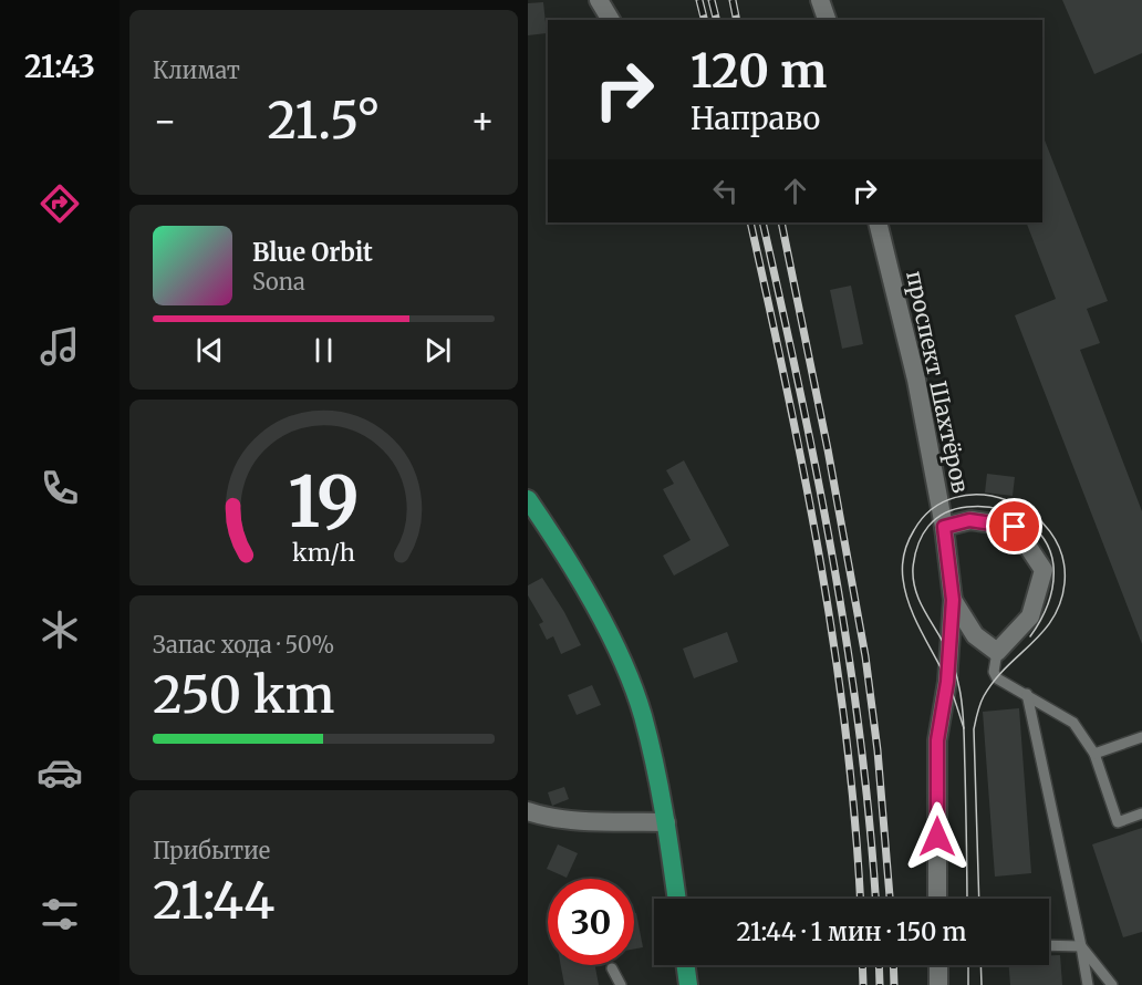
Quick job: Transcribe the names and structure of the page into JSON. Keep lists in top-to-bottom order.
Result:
{
  "streets": {
    "street": ["проспект Шахтёров"]
  },
  "page": {
    "tabs": "21:43",
    "tile": [
      "Климат",
      ["Запас хода · 50%", "250 km"],
      ["Прибытие", "21:44"]
    ],
    "turn": ["120 m", "Направо"],
    "heat": ["−", "21.5°", "+"],
    "song": ["Blue Orbit", "Sona"],
    "limit": "30",
    "trip": "21:44 · 1 мин · 150 m",
    "gauge": ["19", "km/h"]
  }
}
